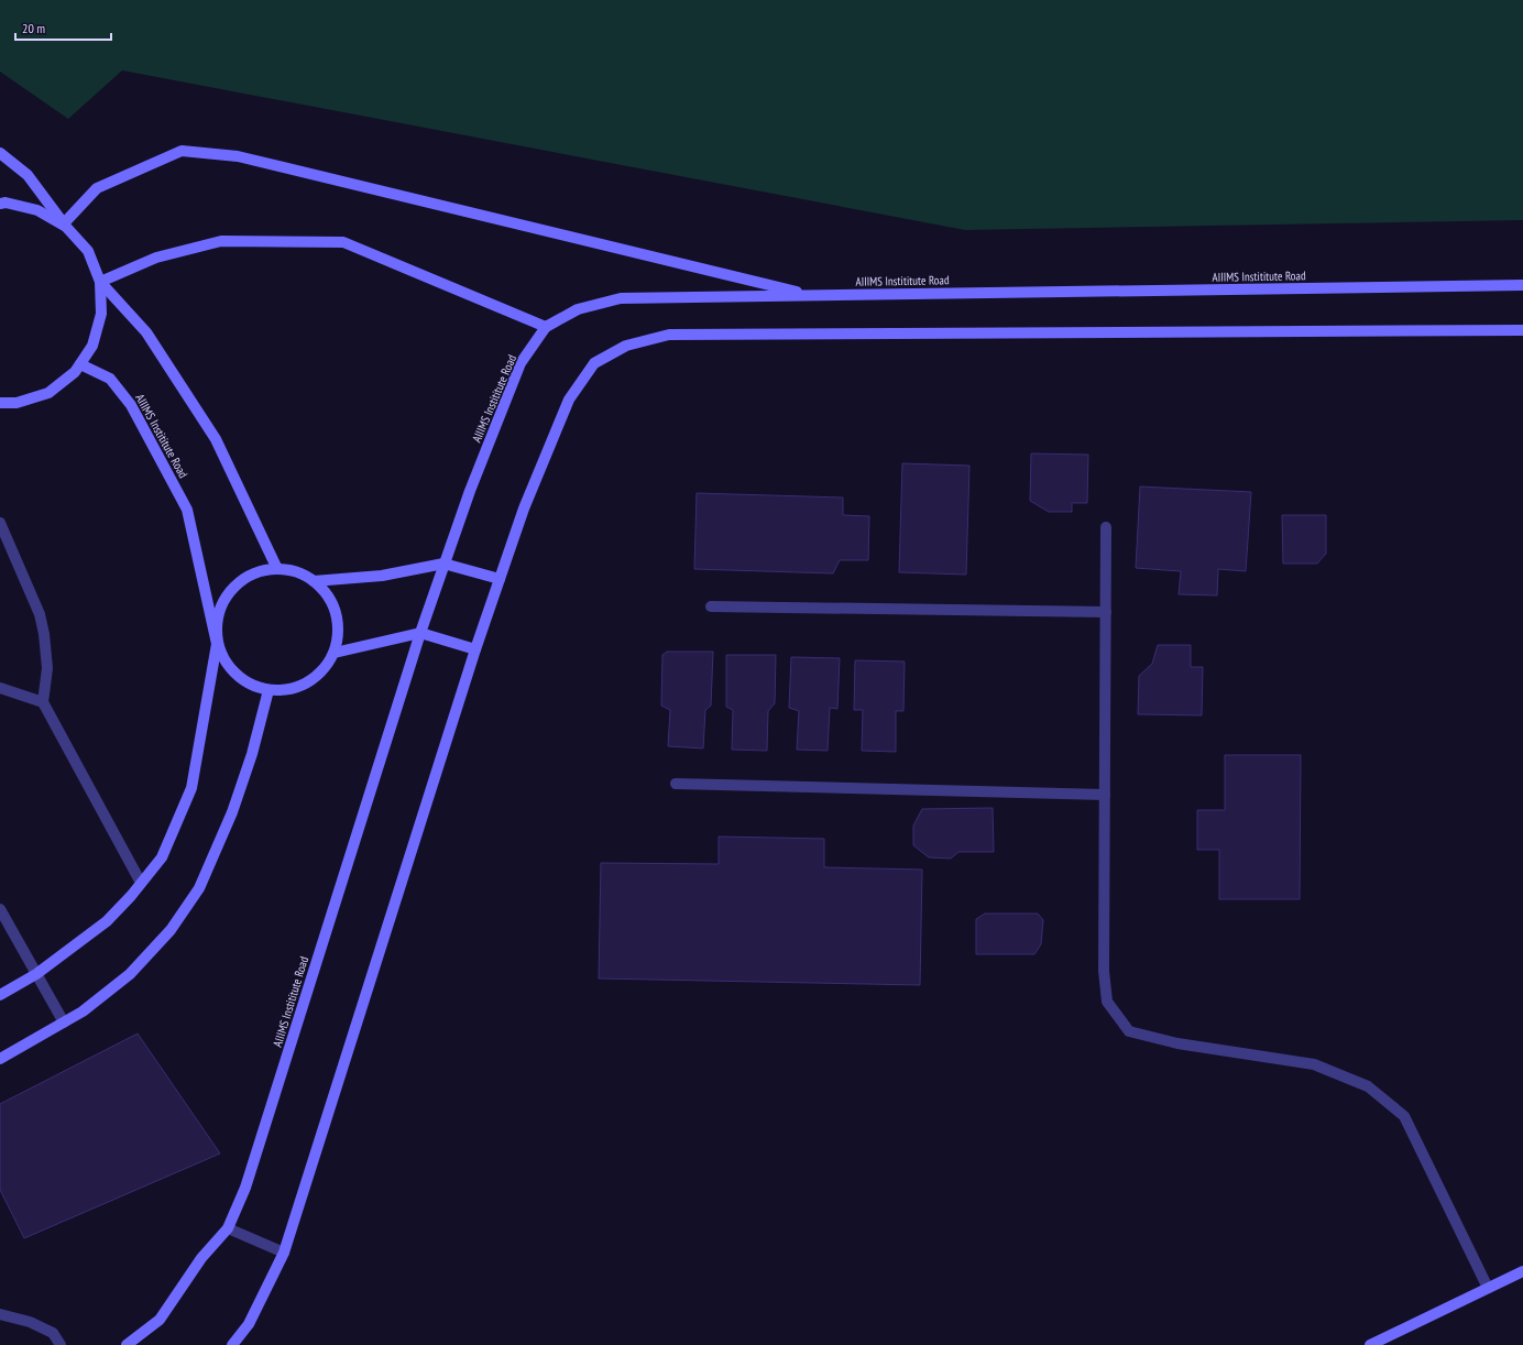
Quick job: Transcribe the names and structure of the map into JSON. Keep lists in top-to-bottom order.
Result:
{
  "streets": {
    "street": ["AIIIMS Instititute Road"]
  },
  "scale_bar": "20 m"
}
